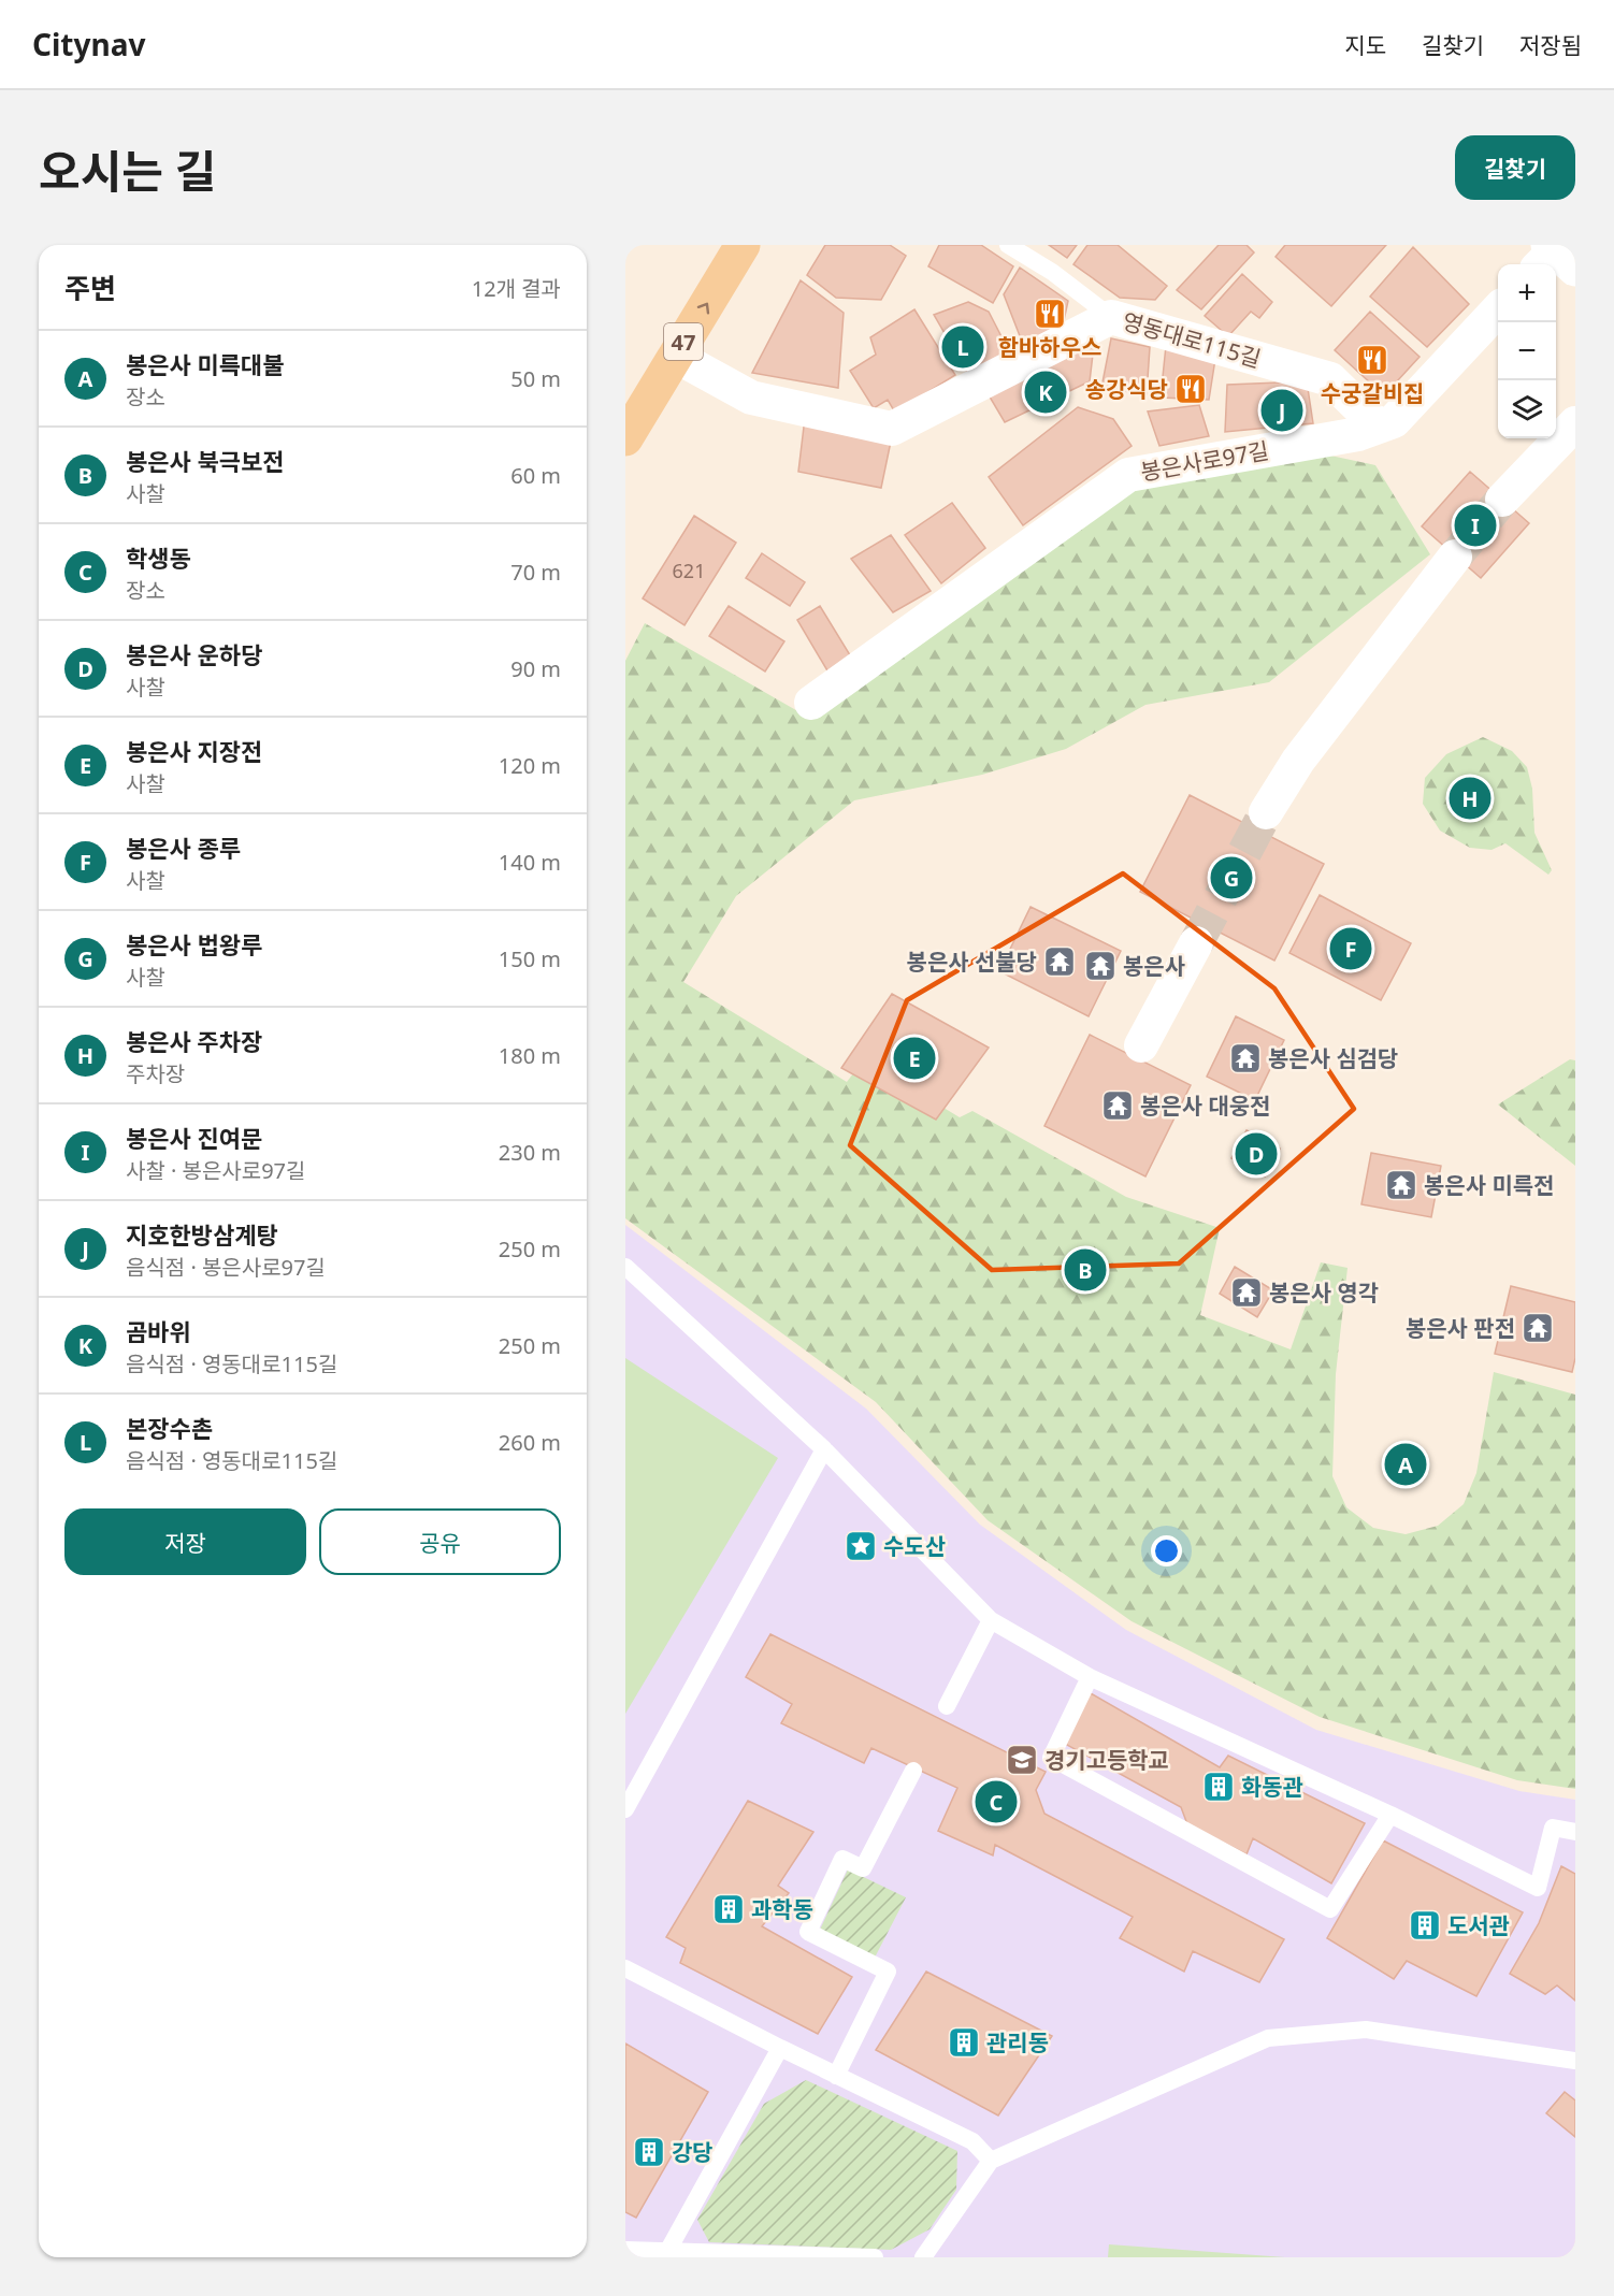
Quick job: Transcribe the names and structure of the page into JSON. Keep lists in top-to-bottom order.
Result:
{
  "streets": {
    "main road": ["47"],
    "street": ["영동대로115길", "봉은사로97길"]
  },
  "crossings": [
    ["영동대로115길", "47"],
    ["영동대로115길", "봉은사로97길"]
  ],
  "places": {
    "restaurant": ["함바하우스", "수궁갈비집", "송강식당"],
    "temple": [
      "봉은사 선불당",
      "봉은사",
      "봉은사 심검당",
      "봉은사 대웅전",
      "봉은사 미륵전",
      "봉은사 영각",
      "봉은사 판전"
    ],
    "place": ["수도산"],
    "school or university": ["경기고등학교"],
    "building": [
      "화동관",
      "과학동",
      "도서관",
      "관리동",
      "강당"
    ]
  },
  "house_numbers": ["621"],
  "page": {
    "header": "Citynav",
    "nav": ["지도", "길찾기", "저장됨"],
    "title": "오시는 길",
    "buttons": [
      "길찾기",
      ["저장", "공유"]
    ],
    "heading": ["주변", "12개 결과"],
    "map_buttons": ["+", "−"],
    "pins": [
      "L",
      "K",
      "J",
      "I",
      "H",
      "G",
      "F",
      "E",
      "D",
      "B",
      "A",
      "C"
    ],
    "list": [
      {
        "mark": "A",
        "name": "봉은사 미륵대불",
        "note": "장소",
        "value": "50 m"
      },
      {
        "mark": "B",
        "name": "봉은사 북극보전",
        "note": "사찰",
        "value": "60 m"
      },
      {
        "mark": "C",
        "name": "학생동",
        "note": "장소",
        "value": "70 m"
      },
      {
        "mark": "D",
        "name": "봉은사 운하당",
        "note": "사찰",
        "value": "90 m"
      },
      {
        "mark": "E",
        "name": "봉은사 지장전",
        "note": "사찰",
        "value": "120 m"
      },
      {
        "mark": "F",
        "name": "봉은사 종루",
        "note": "사찰",
        "value": "140 m"
      },
      {
        "mark": "G",
        "name": "봉은사 법왕루",
        "note": "사찰",
        "value": "150 m"
      },
      {
        "mark": "H",
        "name": "봉은사 주차장",
        "note": "주차장",
        "value": "180 m"
      },
      {
        "mark": "I",
        "name": "봉은사 진여문",
        "note": "사찰 · 봉은사로97길",
        "value": "230 m"
      },
      {
        "mark": "J",
        "name": "지호한방삼계탕",
        "note": "음식점 · 봉은사로97길",
        "value": "250 m"
      },
      {
        "mark": "K",
        "name": "곰바위",
        "note": "음식점 · 영동대로115길",
        "value": "250 m"
      },
      {
        "mark": "L",
        "name": "본장수촌",
        "note": "음식점 · 영동대로115길",
        "value": "260 m"
      }
    ]
  }
}
